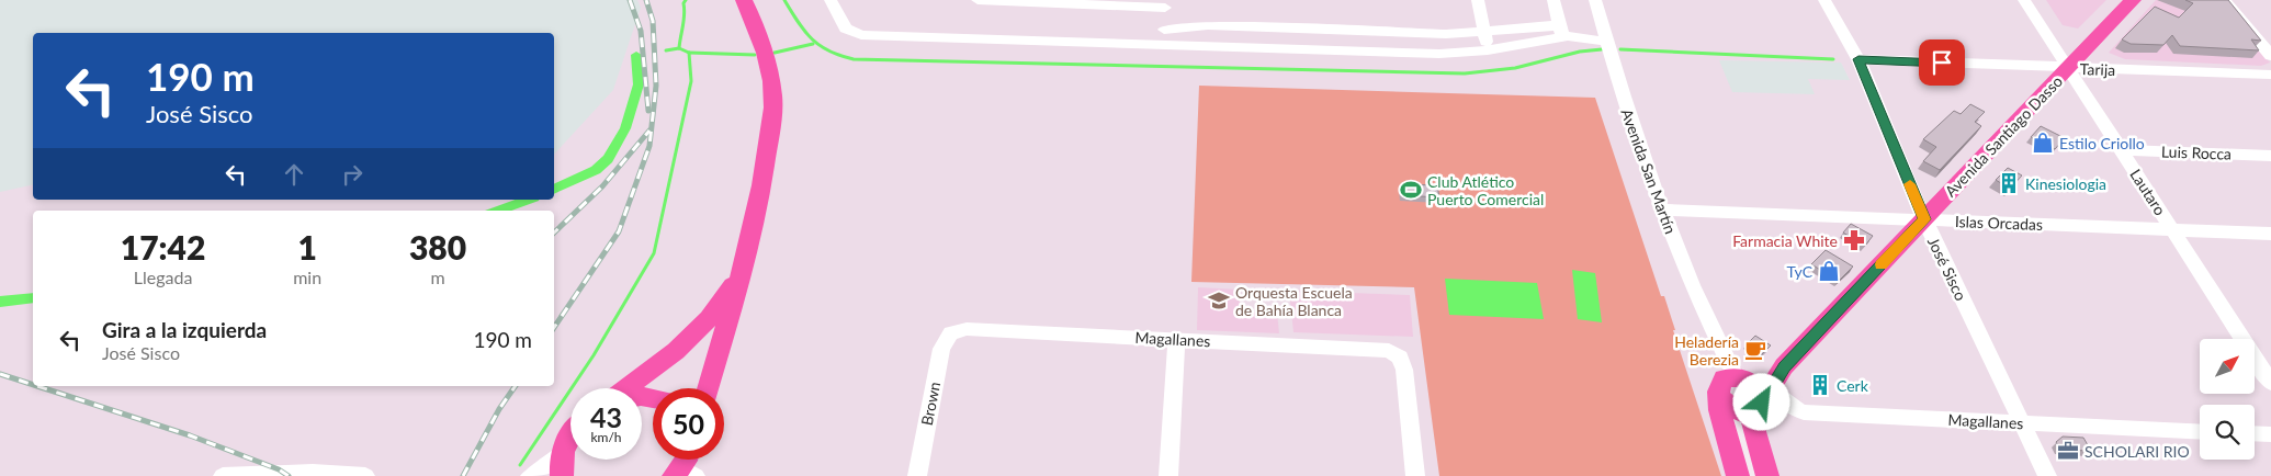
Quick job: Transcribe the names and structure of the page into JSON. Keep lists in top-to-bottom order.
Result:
{
  "streets": {
    "main road": ["Avenida Santiago Dasso", "Avenida San Martín"],
    "street": [
      "Tarija",
      "Luis Rocca",
      "Lautaro",
      "Islas Orcadas",
      "José Sisco",
      "Magallanes",
      "Brown"
    ]
  },
  "crossings": [
    ["Tarija", "Avenida Santiago Dasso"],
    ["Tarija", "Lautaro"],
    ["Tarija", "José Sisco"],
    ["Avenida Santiago Dasso", "Avenida San Martín"],
    ["Avenida Santiago Dasso", "Lautaro"],
    ["Avenida Santiago Dasso", "Islas Orcadas"],
    ["Avenida Santiago Dasso", "José Sisco"],
    ["Avenida Santiago Dasso", "Magallanes"],
    ["Luis Rocca", "Lautaro"],
    ["Avenida San Martín", "Islas Orcadas"],
    ["Lautaro", "Islas Orcadas"],
    ["Islas Orcadas", "José Sisco"],
    ["José Sisco", "Magallanes"],
    ["Magallanes", "Brown"]
  ],
  "places": {
    "shop": ["Estilo Criollo", "TyC"],
    "building": ["Kinesiologia", "Cerk"],
    "sports": ["Club Atlético Puerto Comercial"],
    "pharmacy": ["Farmacia White"],
    "school or university": ["Orquesta Escuela de Bahía Blanca"],
    "cafe": ["Heladería Berezia"],
    "office": ["SCHOLARI RIO"]
  },
  "north": "top right",
  "page": {
    "turn": ["190 m", "José Sisco"],
    "eta": [
      "17:42",
      "Llegada",
      "1",
      "min",
      "380",
      "m"
    ],
    "list": [
      {
        "name": "Gira a la izquierda",
        "note": "José Sisco",
        "value": "190 m"
      }
    ],
    "speed": "43 km/h",
    "limit": "50"
  }
}
